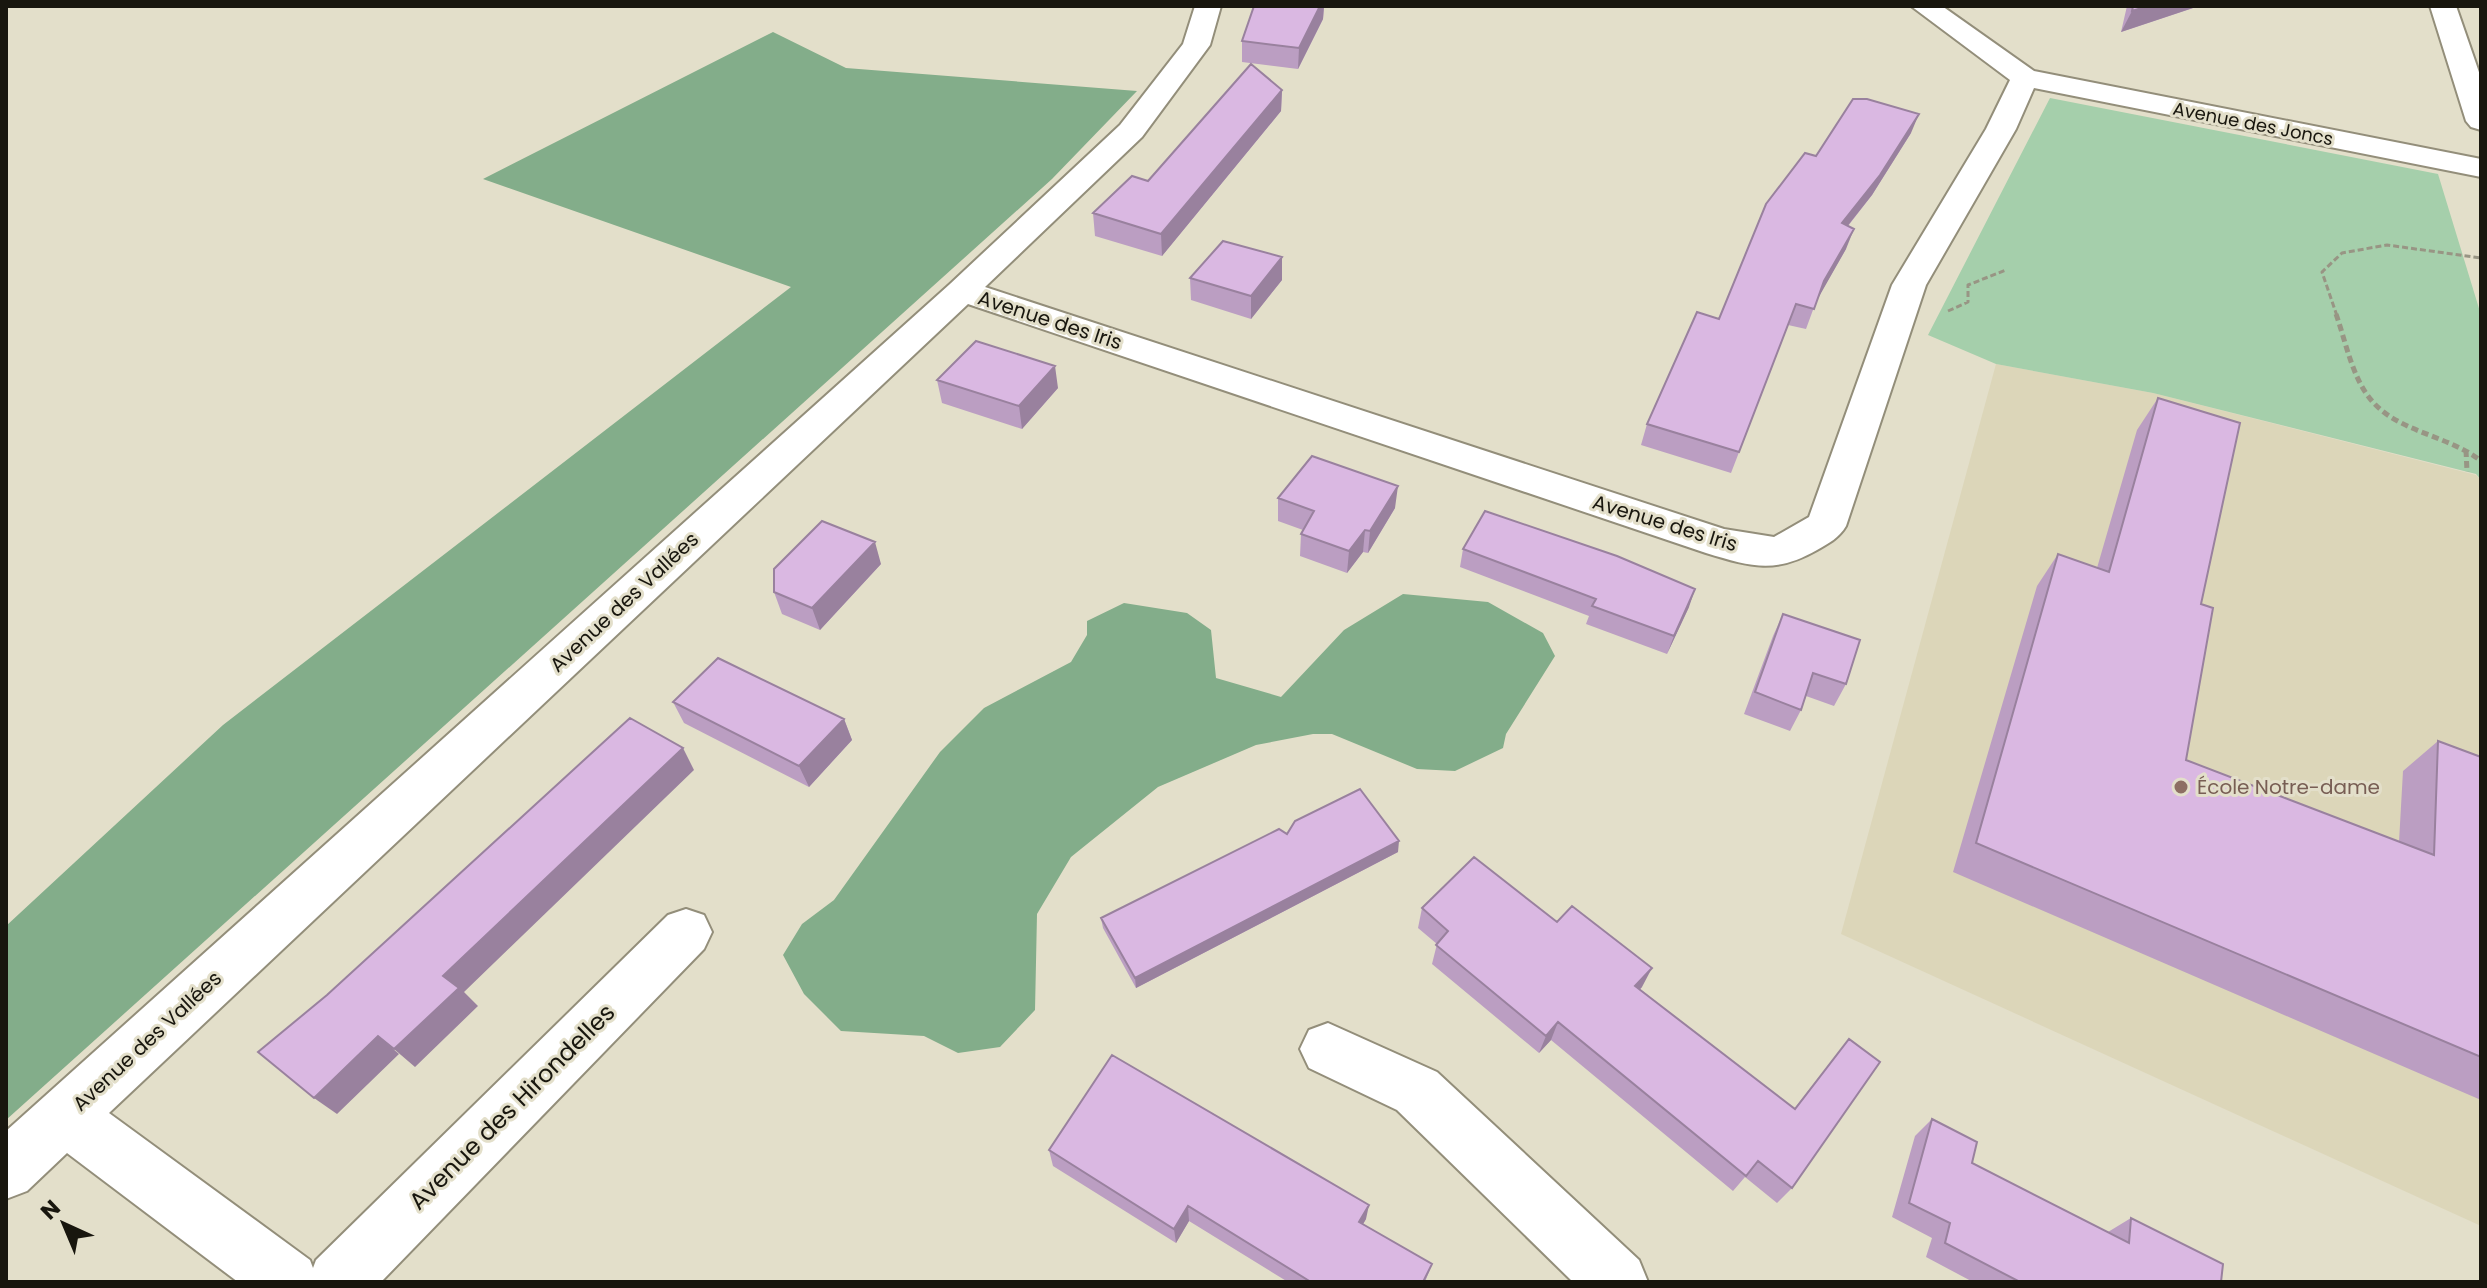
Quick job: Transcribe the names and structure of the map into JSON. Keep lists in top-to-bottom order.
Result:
{
  "streets": {
    "street": [
      "Avenue des Joncs",
      "Avenue des Iris",
      "Avenue des Vallées",
      "Avenue des Hirondelles"
    ]
  },
  "crossings": [
    ["Avenue des Joncs", "Avenue des Iris"],
    ["Avenue des Iris", "Avenue des Vallées"]
  ],
  "places": ["École Notre-dame"],
  "north": "top left"
}
